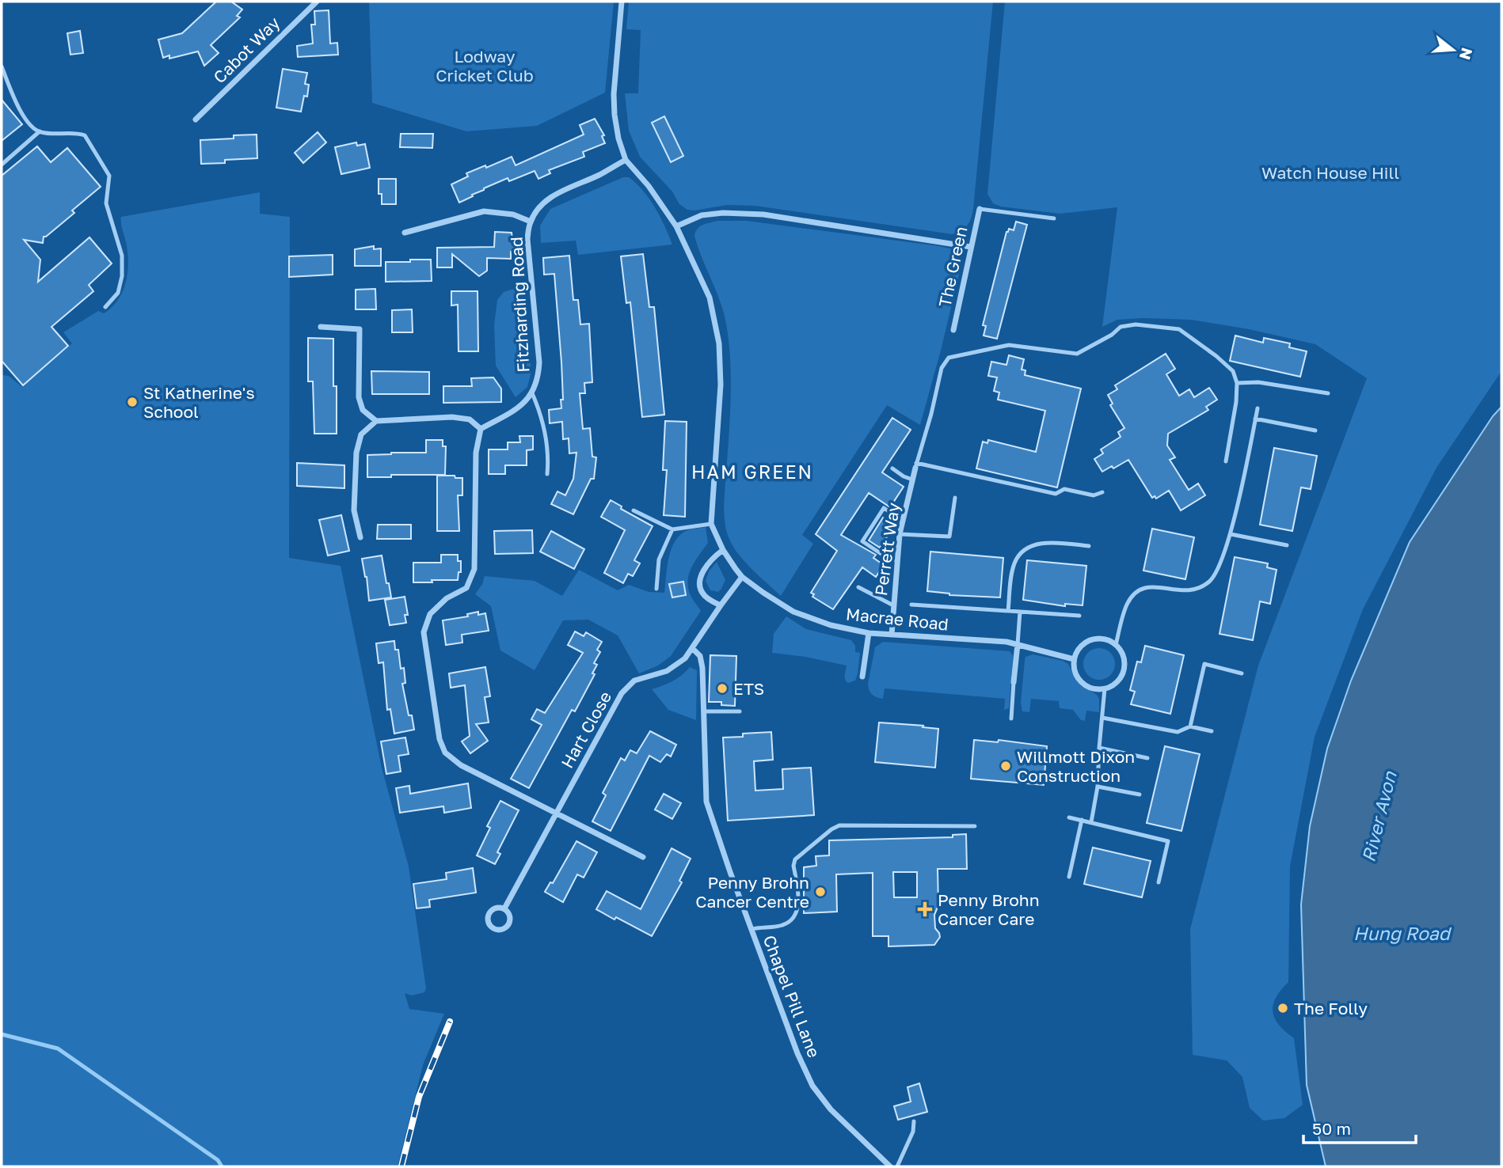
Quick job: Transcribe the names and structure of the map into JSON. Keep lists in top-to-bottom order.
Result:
{
  "streets": {
    "street": [
      "Cabot Way",
      "The Green",
      "Fitzharding Road",
      "Perrett Way",
      "Macrae Road",
      "Hart Close",
      "Chapel Pill Lane"
    ]
  },
  "crossings": [
    ["Fitzharding Road", "Macrae Road"],
    ["Perrett Way", "Macrae Road"],
    ["Macrae Road", "Hart Close"],
    ["Hart Close", "Chapel Pill Lane"]
  ],
  "districts": ["HAM GREEN"],
  "water": ["River Avon", "Hung Road"],
  "parks": ["Lodway Cricket Club", "Watch House Hill"],
  "places": {
    "other": [
      "St Katherine's School",
      "ETS",
      "Willmott Dixon Construction",
      "Penny Brohn Cancer Centre",
      "The Folly"
    ],
    "health": ["Penny Brohn Cancer Care"]
  },
  "scale_bar": "50 m",
  "north": "right"
}
